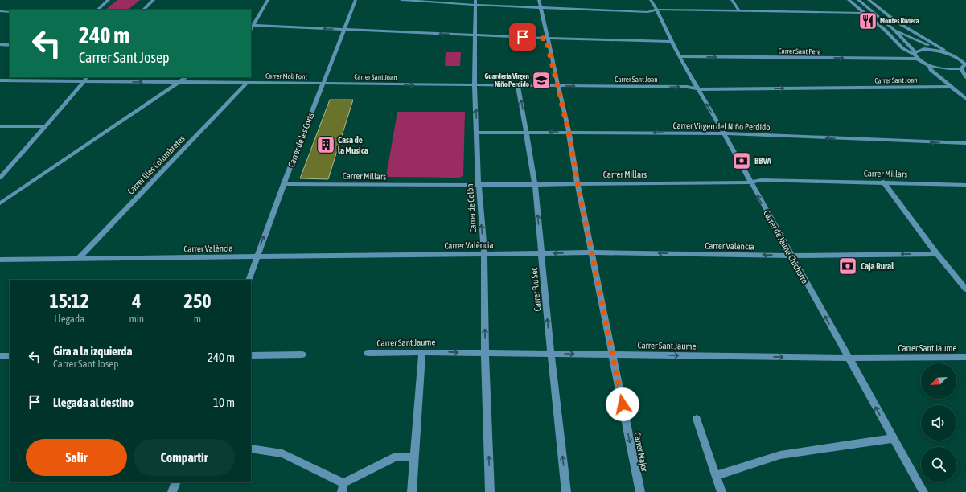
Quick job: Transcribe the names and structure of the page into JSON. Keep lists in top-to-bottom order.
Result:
{
  "streets": {
    "street": [
      "Carrer Sant Pere",
      "Carrer Molí Font",
      "Carrer Sant Joan",
      "Carrer Virgen del Niño Perdido",
      "Carrer de les Corts",
      "Carrer Illes Columbretes",
      "Carrer Millars",
      "Carrer de Colón",
      "Carrer València",
      "Carrer de Jaime Chicharro",
      "Carrer Riu Sec",
      "Carrer Sant Jaume",
      "Carrer Major"
    ]
  },
  "crossings": [
    ["Carrer Sant Pere", "Carrer de Jaime Chicharro"],
    ["Carrer Molí Font", "Carrer Sant Joan"],
    ["Carrer Molí Font", "Carrer de les Corts"],
    ["Carrer Molí Font", "Carrer Illes Columbretes"],
    ["Carrer Sant Joan", "Carrer de les Corts"],
    ["Carrer Sant Joan", "Carrer de Colón"],
    ["Carrer Sant Joan", "Carrer de Jaime Chicharro"],
    ["Carrer Sant Joan", "Carrer Riu Sec"],
    ["Carrer Sant Joan", "Carrer Major"],
    ["Carrer Virgen del Niño Perdido", "Carrer de Colón"],
    ["Carrer Virgen del Niño Perdido", "Carrer de Jaime Chicharro"],
    ["Carrer Virgen del Niño Perdido", "Carrer Riu Sec"],
    ["Carrer Virgen del Niño Perdido", "Carrer Major"],
    ["Carrer de les Corts", "Carrer Millars"],
    ["Carrer de les Corts", "Carrer València"],
    ["Carrer Illes Columbretes", "Carrer València"],
    ["Carrer Millars", "Carrer de Colón"],
    ["Carrer Millars", "Carrer de Jaime Chicharro"],
    ["Carrer Millars", "Carrer Riu Sec"],
    ["Carrer Millars", "Carrer Major"],
    ["Carrer de Colón", "Carrer València"],
    ["Carrer de Colón", "Carrer Sant Jaume"],
    ["Carrer València", "Carrer de Jaime Chicharro"],
    ["Carrer València", "Carrer Riu Sec"],
    ["Carrer València", "Carrer Major"],
    ["Carrer de Jaime Chicharro", "Carrer Sant Jaume"],
    ["Carrer Riu Sec", "Carrer Sant Jaume"],
    ["Carrer Sant Jaume", "Carrer Major"]
  ],
  "one_way": [
    "Carrer Virgen del Niño Perdido",
    "Carrer de Colón",
    "Carrer València",
    "Carrer de Jaime Chicharro",
    "Carrer Riu Sec",
    "Carrer Sant Jaume"
  ],
  "places": {
    "restaurant": ["Montes Riviera"],
    "school or university": ["Guardería Virgen Niño Perdido"],
    "building": ["Casa de la Musica"],
    "bank": ["BBVA", "Caja Rural"]
  },
  "north": "bottom left",
  "page": {
    "turn": ["240 m", "Carrer Sant Josep"],
    "eta": [
      "15:12",
      "Llegada",
      "4",
      "min",
      "250",
      "m"
    ],
    "list": [
      {
        "name": "Gira a la izquierda",
        "note": "Carrer Sant Josep",
        "value": "240 m"
      },
      {
        "name": "Llegada al destino",
        "value": "10 m"
      }
    ],
    "buttons": ["Salir", "Compartir"]
  }
}
